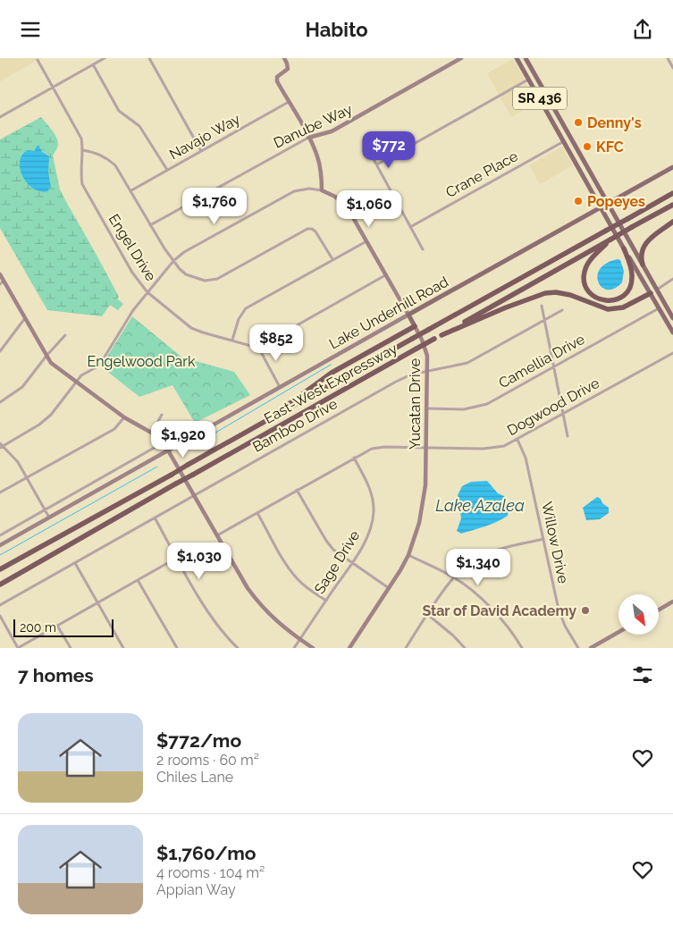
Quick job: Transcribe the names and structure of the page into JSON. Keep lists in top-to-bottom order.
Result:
{
  "streets": {
    "highway": ["East-West Expressway"],
    "main road": ["SR 436", "Lake Underhill Road", "Yucatan Drive"],
    "street": [
      "Danube Way",
      "Navajo Way",
      "Crane Place",
      "Engel Drive",
      "Camellia Drive",
      "Dogwood Drive",
      "Bamboo Drive",
      "Willow Drive",
      "Sage Drive"
    ]
  },
  "crossings": [
    ["SR 436", "Crane Place"],
    ["SR 436", "Lake Underhill Road"],
    ["SR 436", "Camellia Drive"],
    ["Lake Underhill Road", "Yucatan Drive"],
    ["Camellia Drive", "Yucatan Drive"],
    ["Yucatan Drive", "Dogwood Drive"],
    ["Yucatan Drive", "Bamboo Drive"],
    ["Dogwood Drive", "Willow Drive"],
    ["Dogwood Drive", "Sage Drive"]
  ],
  "water": ["Lake Azalea"],
  "parks": ["Engelwood Park"],
  "places": [
    "Denny's",
    "KFC",
    "Popeyes",
    "Star of David Academy"
  ],
  "scale_bar": "200 m",
  "north": "bottom right",
  "page": {
    "header": "Habito",
    "price": [
      "$772",
      "$1,760",
      "$1,060",
      "$852",
      "$1,920",
      "$1,030",
      "$1,340"
    ],
    "scale": "200 m",
    "heading": "7 homes",
    "list": [
      {
        "name": "$772/mo",
        "note": "2 rooms · 60 m² · Chiles Lane"
      },
      {
        "name": "$1,760/mo",
        "note": "4 rooms · 104 m² · Appian Way"
      }
    ]
  }
}
